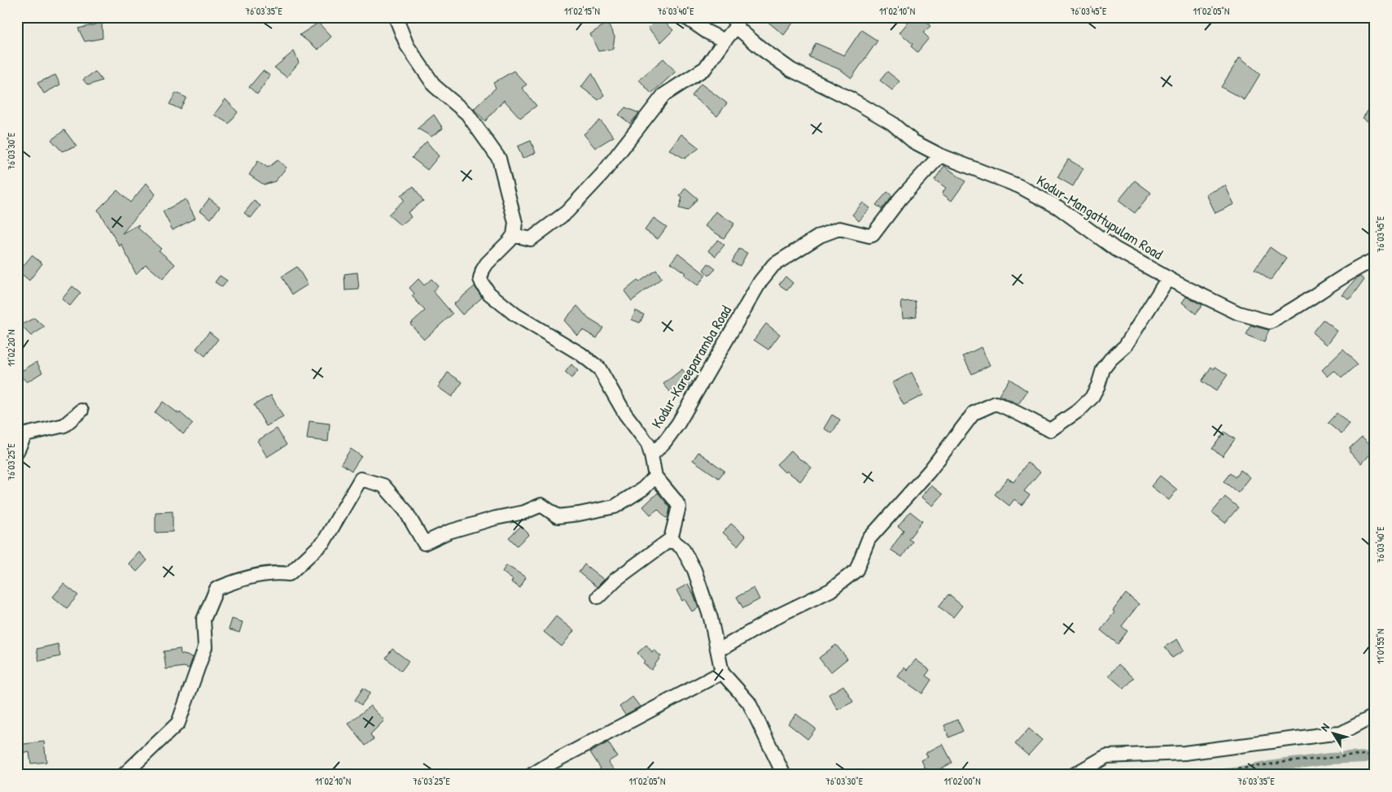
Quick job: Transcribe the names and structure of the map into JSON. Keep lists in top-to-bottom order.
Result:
{
  "streets": {
    "street": ["Kodur-Mangattupulam Road", "Kodur-Kareeparamba Road"]
  },
  "crossings": [
    ["Kodur-Mangattupulam Road", "Kodur-Kareeparamba Road"]
  ],
  "north": "top left",
  "coordinates": [
    "76°03'35\"E",
    "11°02'15\"N",
    "76°03'40\"E",
    "11°02'10\"N",
    "76°03'45\"E",
    "11°02'05\"N",
    "76°03'30\"E",
    "11°02'20\"N",
    "76°03'25\"E",
    "11°01'55\"N",
    "11°02'00\"N"
  ]
}
